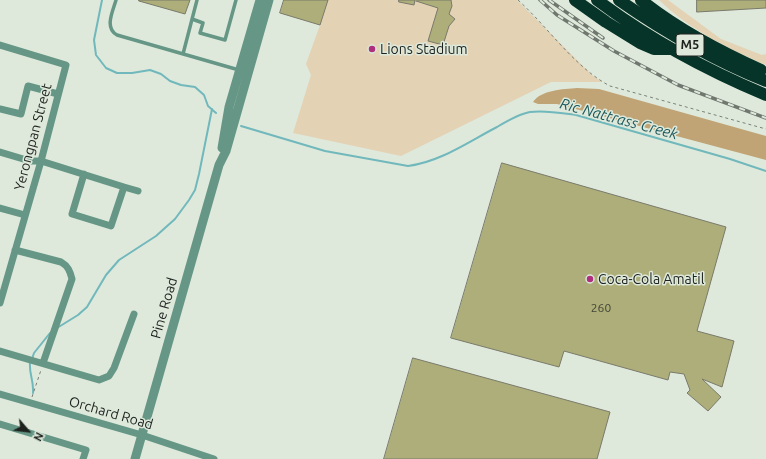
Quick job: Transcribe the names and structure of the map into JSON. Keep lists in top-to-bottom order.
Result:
{
  "streets": {
    "highway": ["M5"],
    "street": ["Yerongpan Street", "Pine Road", "Orchard Road"]
  },
  "crossings": [
    ["Pine Road", "Orchard Road"]
  ],
  "water": ["Ric Nattrass Creek"],
  "places": ["Lions Stadium", "Coca-Cola Amatil"],
  "house_numbers": ["260"],
  "north": "bottom right"
}
